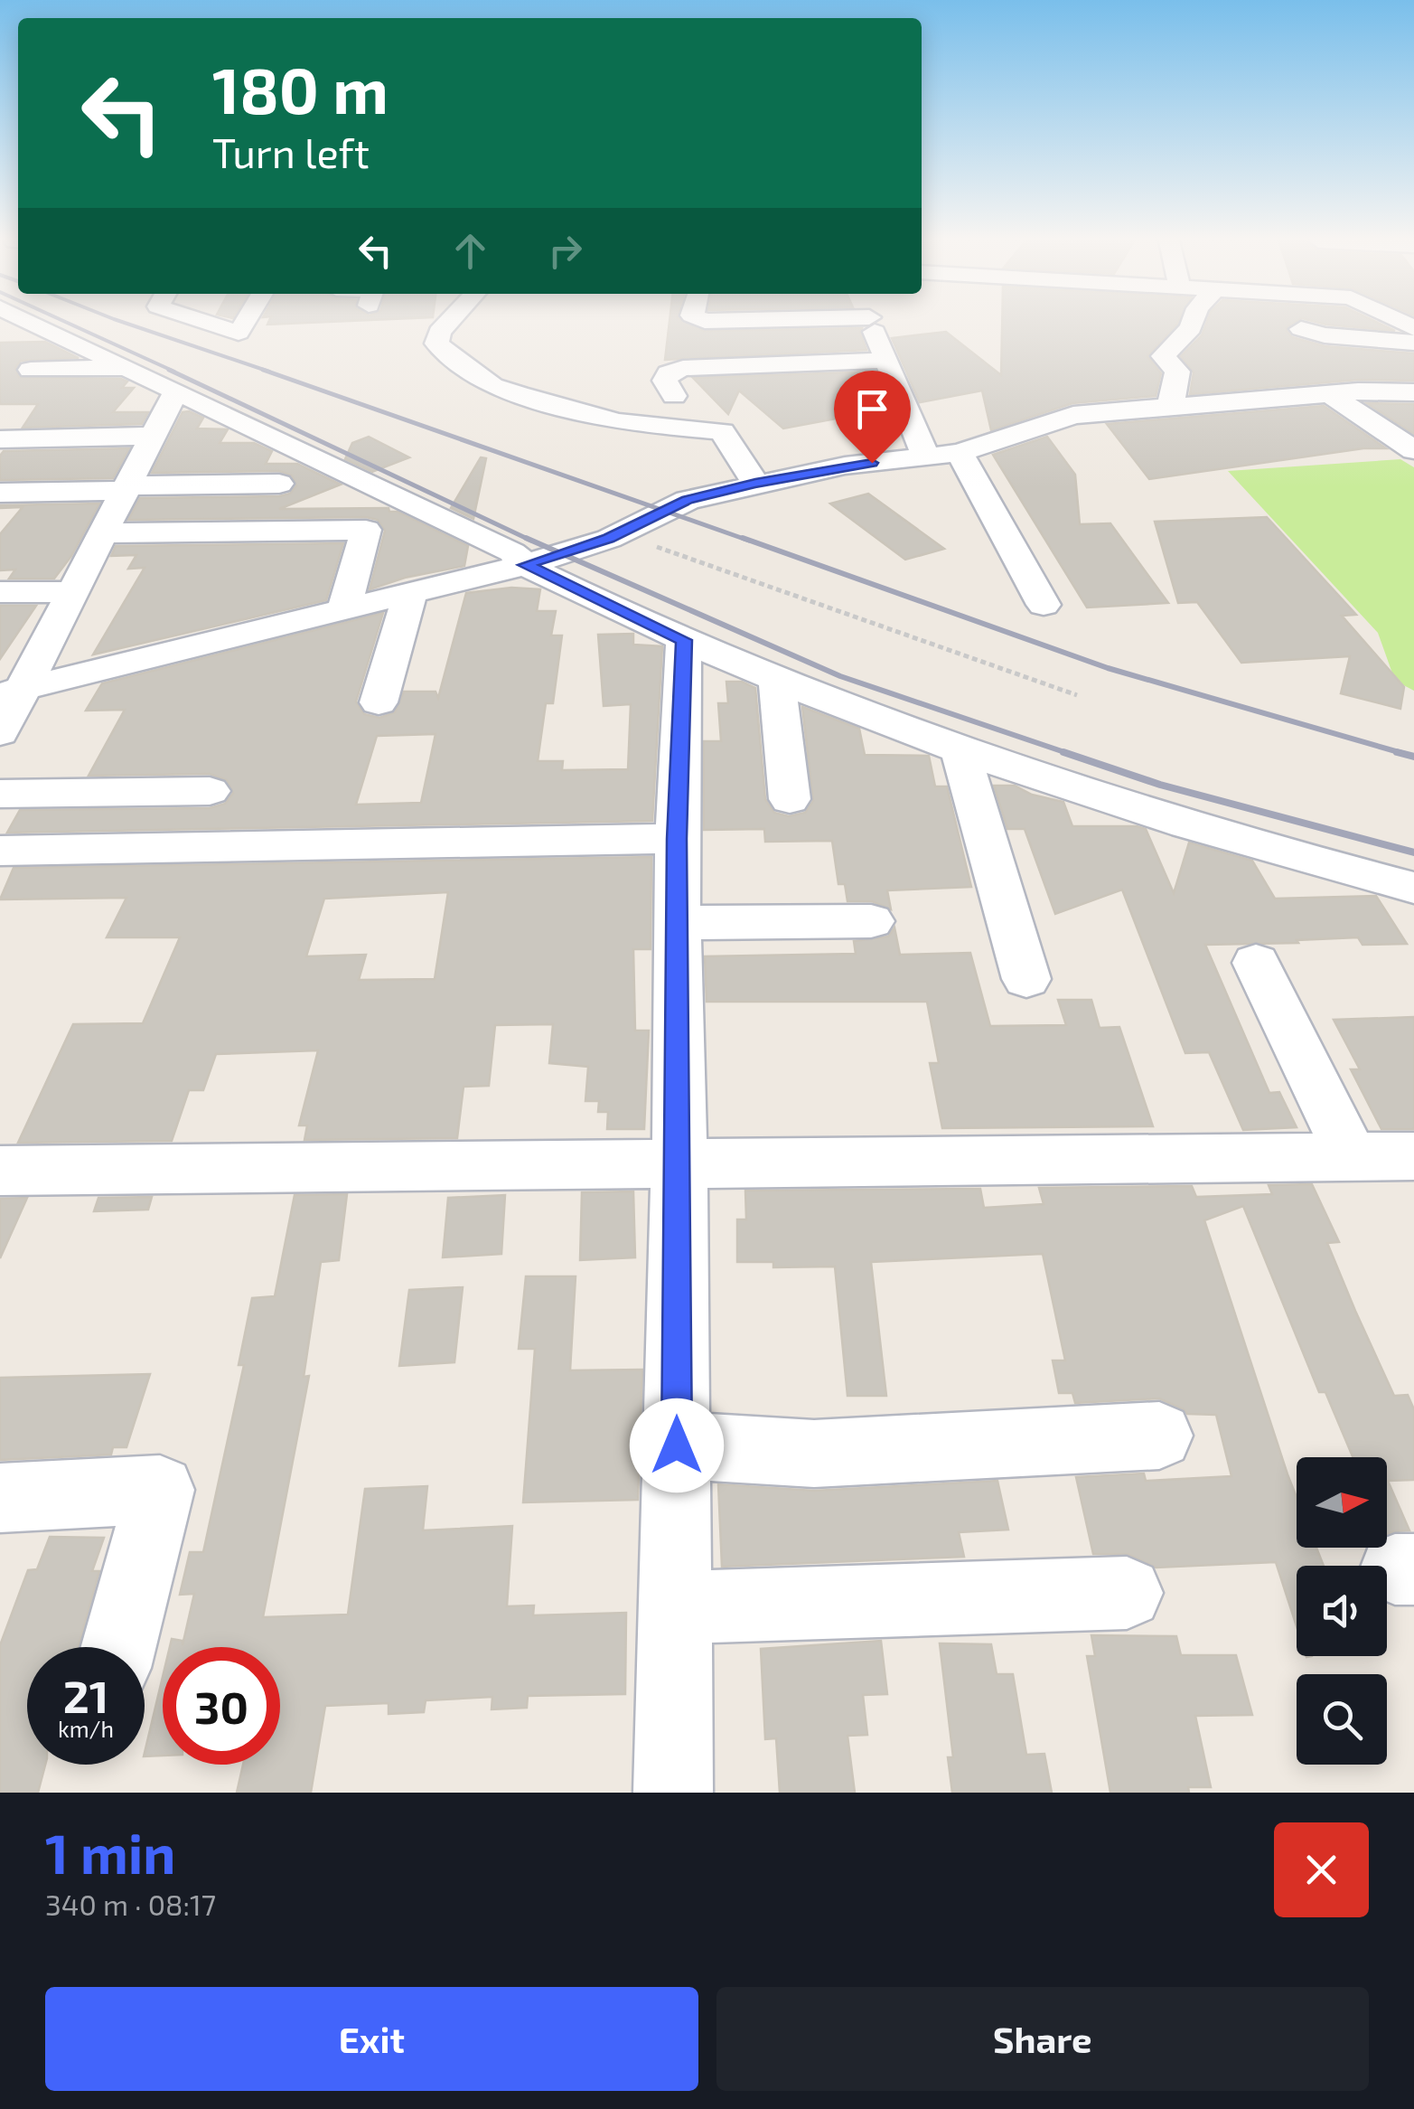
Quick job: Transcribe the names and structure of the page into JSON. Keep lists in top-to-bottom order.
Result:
{
  "north": "right",
  "page": {
    "turn": ["180 m", "Turn left"],
    "speed": "21 km/h",
    "limit": "30",
    "heading": ["1 min", "340 m · 08:17"],
    "buttons": ["Exit", "Share"]
  }
}
